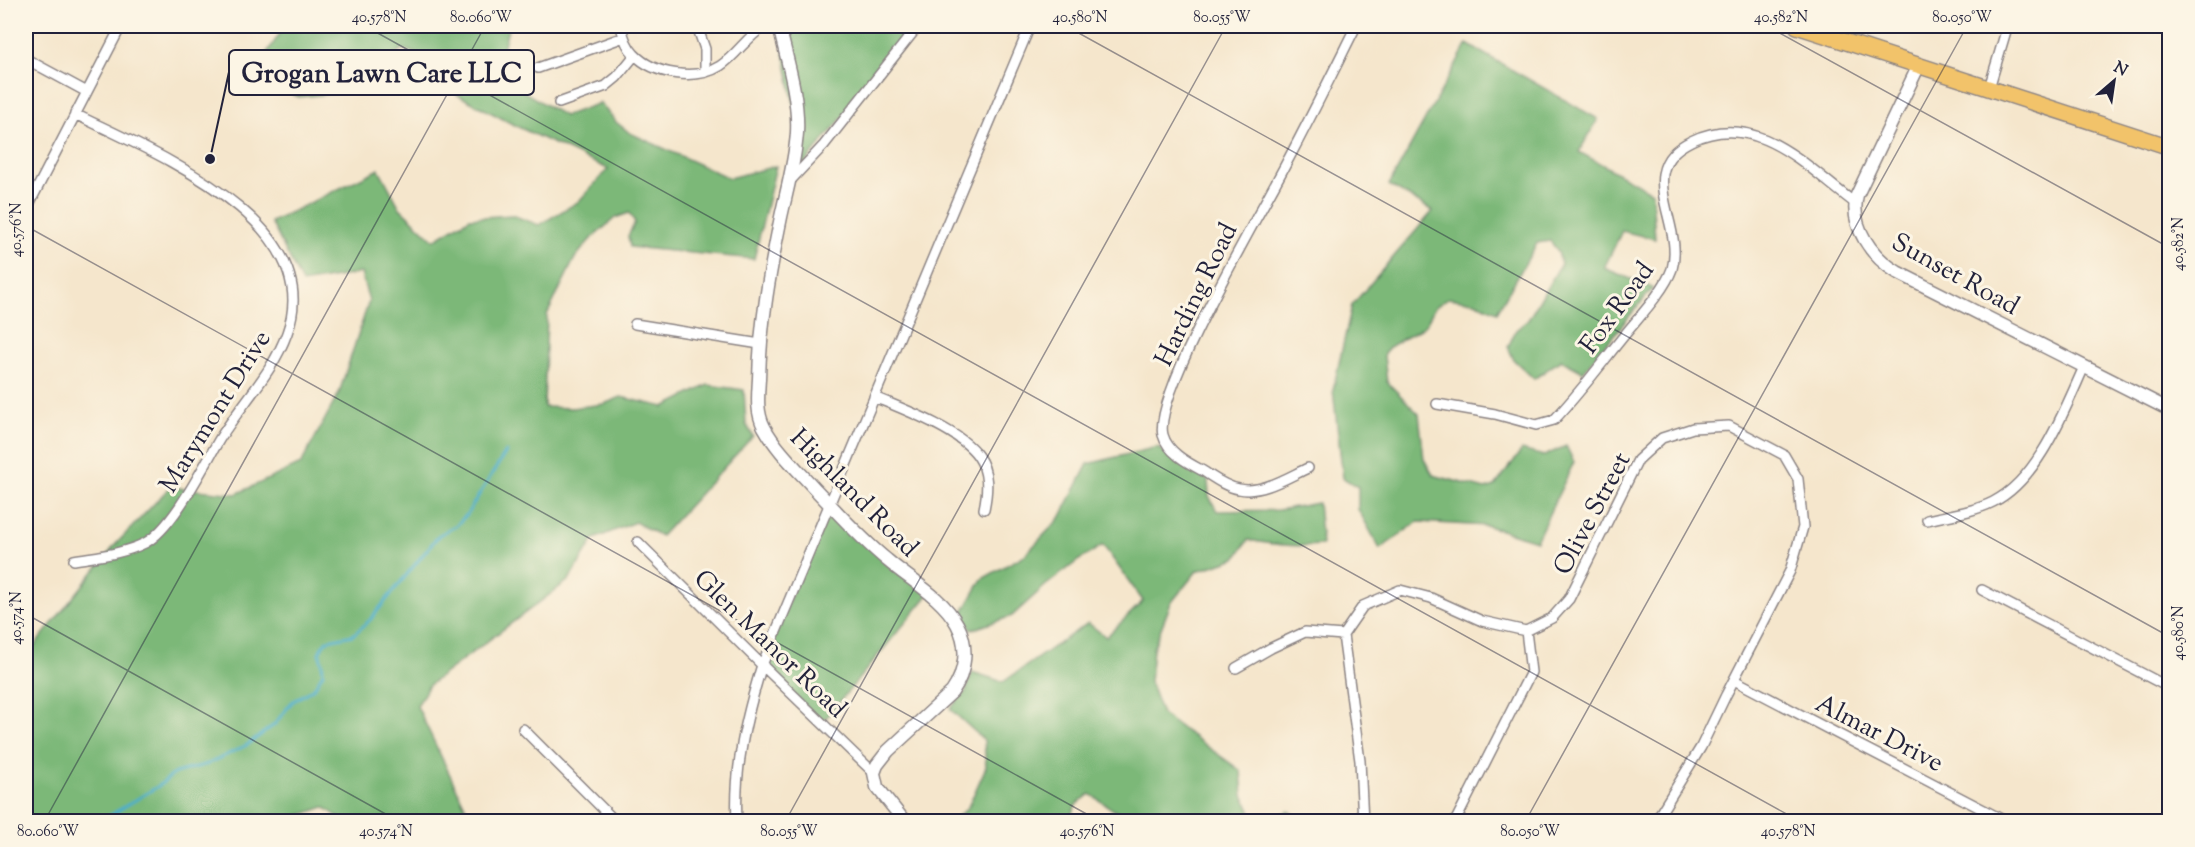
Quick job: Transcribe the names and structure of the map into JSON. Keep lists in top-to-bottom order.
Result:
{
  "streets": {
    "street": [
      "Sunset Road",
      "Harding Road",
      "Fox Road",
      "Marymont Drive",
      "Highland Road",
      "Olive Street",
      "Glen Manor Road",
      "Almar Drive"
    ]
  },
  "crossings": [
    ["Sunset Road", "Fox Road"],
    ["Highland Road", "Glen Manor Road"],
    ["Olive Street", "Almar Drive"]
  ],
  "places": ["Grogan Lawn Care LLC"],
  "north": "top right",
  "coordinates": [
    "40.578°N",
    "80.060°W",
    "40.580°N",
    "80.055°W",
    "40.582°N",
    "80.050°W",
    "40.576°N",
    "40.574°N"
  ]
}
